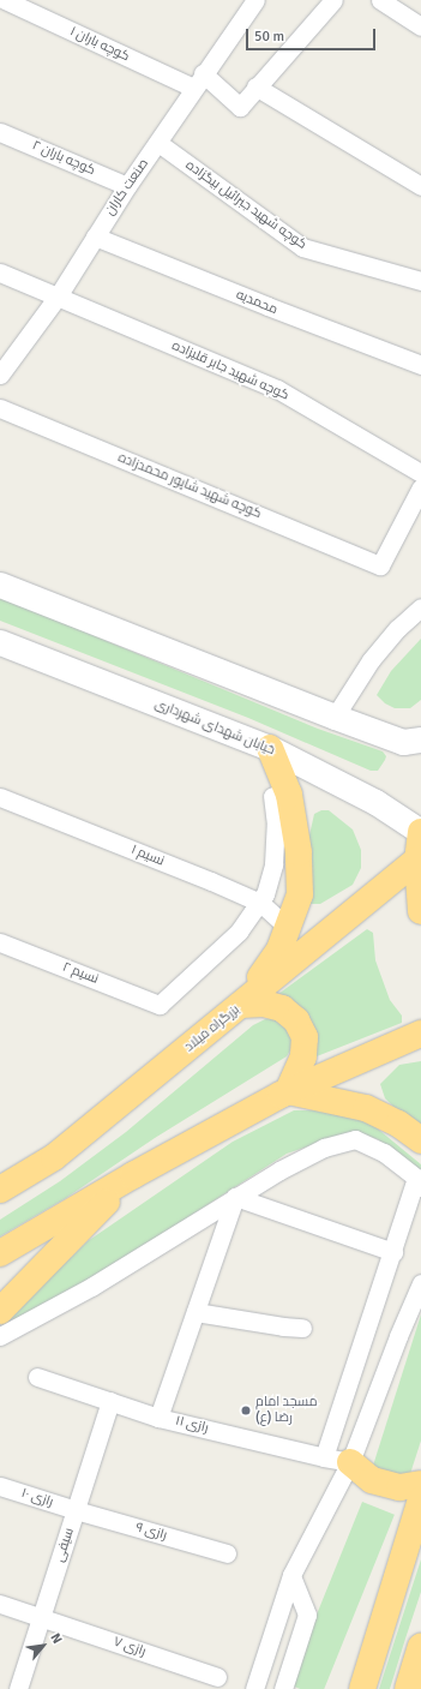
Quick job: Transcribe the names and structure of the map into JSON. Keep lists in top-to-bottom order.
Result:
{
  "streets": {
    "highway": ["بزرگراه میلاد"],
    "main road": ["خیابان شهدای شهرداری"],
    "street": [
      "کوچه باران ۱",
      "کوچه باران ۲",
      "صنعت کاران",
      "کوچه شهید جبرائیل بیگزاده",
      "محمدیه",
      "کوچه شهید جابر قلیزاده",
      "کوچه شهید شاپور محمدزاده",
      "نسیم ۱",
      "نسیم ۲",
      "رازی ۱۱",
      "رازی ۱۰",
      "رازی ۹",
      "سیفی",
      "رازی ۷"
    ]
  },
  "crossings": [
    ["کوچه باران ۱", "صنعت کاران"],
    ["کوچه باران ۲", "صنعت کاران"],
    ["صنعت کاران", "کوچه شهید جبرائیل بیگزاده"],
    ["صنعت کاران", "محمدیه"],
    ["صنعت کاران", "کوچه شهید جابر قلیزاده"],
    ["نسیم ۱", "نسیم ۲"],
    ["رازی ۱۱", "سیفی"],
    ["رازی ۱۰", "رازی ۹"],
    ["رازی ۱۰", "سیفی"],
    ["رازی ۹", "سیفی"],
    ["سیفی", "رازی ۷"]
  ],
  "places": ["مسجد امام رضا (ع)"],
  "scale_bar": "50 m",
  "north": "top right"
}
